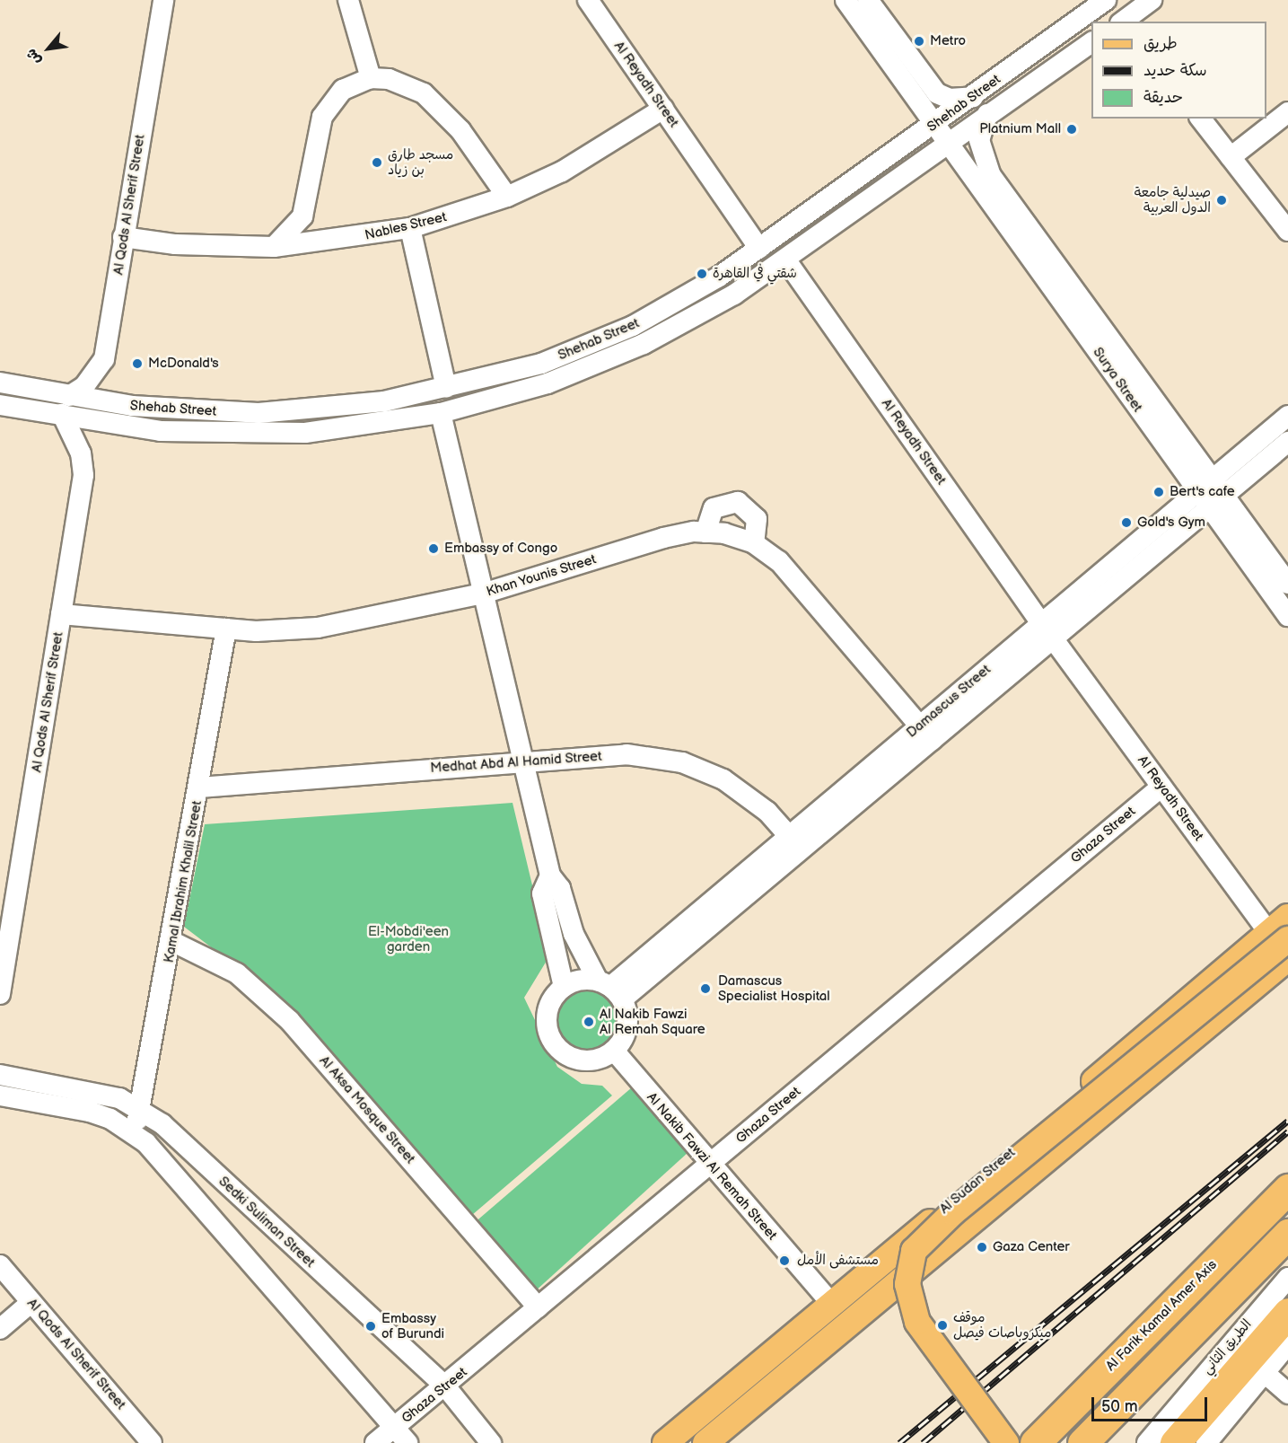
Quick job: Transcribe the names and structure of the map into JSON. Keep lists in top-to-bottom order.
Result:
{
  "streets": {
    "highway": ["Al Farik Kamal Amer Axis"],
    "main road": ["Al Sudan Street"],
    "street": [
      "Al Reyadh Street",
      "Shehab Street",
      "Al Qods Al Sherif Street",
      "Nables Street",
      "Surya Street",
      "Khan Younis Street",
      "Damascus Street",
      "Medhat Abd Al Hamid Street",
      "Ghaza Street",
      "Kamal Ibrahim Khalil Street",
      "Al Aksa Mosque Street",
      "Al Nakib Fawzi Al Remah Street",
      "Sedki Suliman Street",
      "الطريق الثاني"
    ]
  },
  "crossings": [
    ["Al Reyadh Street", "Shehab Street"],
    ["Al Reyadh Street", "Nables Street"],
    ["Al Reyadh Street", "Damascus Street"],
    ["Al Reyadh Street", "Ghaza Street"],
    ["Al Reyadh Street", "Al Sudan Street"],
    ["Shehab Street", "Al Qods Al Sherif Street"],
    ["Shehab Street", "Surya Street"],
    ["Al Qods Al Sherif Street", "Nables Street"],
    ["Al Qods Al Sherif Street", "Khan Younis Street"],
    ["Surya Street", "Damascus Street"],
    ["Khan Younis Street", "Damascus Street"],
    ["Khan Younis Street", "Kamal Ibrahim Khalil Street"],
    ["Damascus Street", "Medhat Abd Al Hamid Street"],
    ["Damascus Street", "Al Nakib Fawzi Al Remah Street"],
    ["Medhat Abd Al Hamid Street", "Kamal Ibrahim Khalil Street"],
    ["Ghaza Street", "Al Aksa Mosque Street"],
    ["Ghaza Street", "Al Nakib Fawzi Al Remah Street"],
    ["Ghaza Street", "Sedki Suliman Street"],
    ["Kamal Ibrahim Khalil Street", "Al Aksa Mosque Street"],
    ["Kamal Ibrahim Khalil Street", "Sedki Suliman Street"],
    ["Al Nakib Fawzi Al Remah Street", "Al Sudan Street"]
  ],
  "parks": ["El-Mobdi'een garden"],
  "places": [
    "Metro",
    "Platnium Mall",
    "مسجد طارق بن زياد",
    "صيدلية جامعة الدول العربية",
    "شقتي في القاهرة",
    "McDonald's",
    "Bert's cafe",
    "Gold's Gym",
    "Embassy of Congo",
    "Damascus Specialist Hospital",
    "Al Nakib Fawzi Al Remah Square",
    "Gaza Center",
    "مستشفى الأمل",
    "موقف ميكروباصات فيصل",
    "Embassy of Burundi"
  ],
  "legend": ["طريق", "سكة حديد", "حديقة"],
  "scale_bar": "50 m",
  "north": "bottom left"
}
